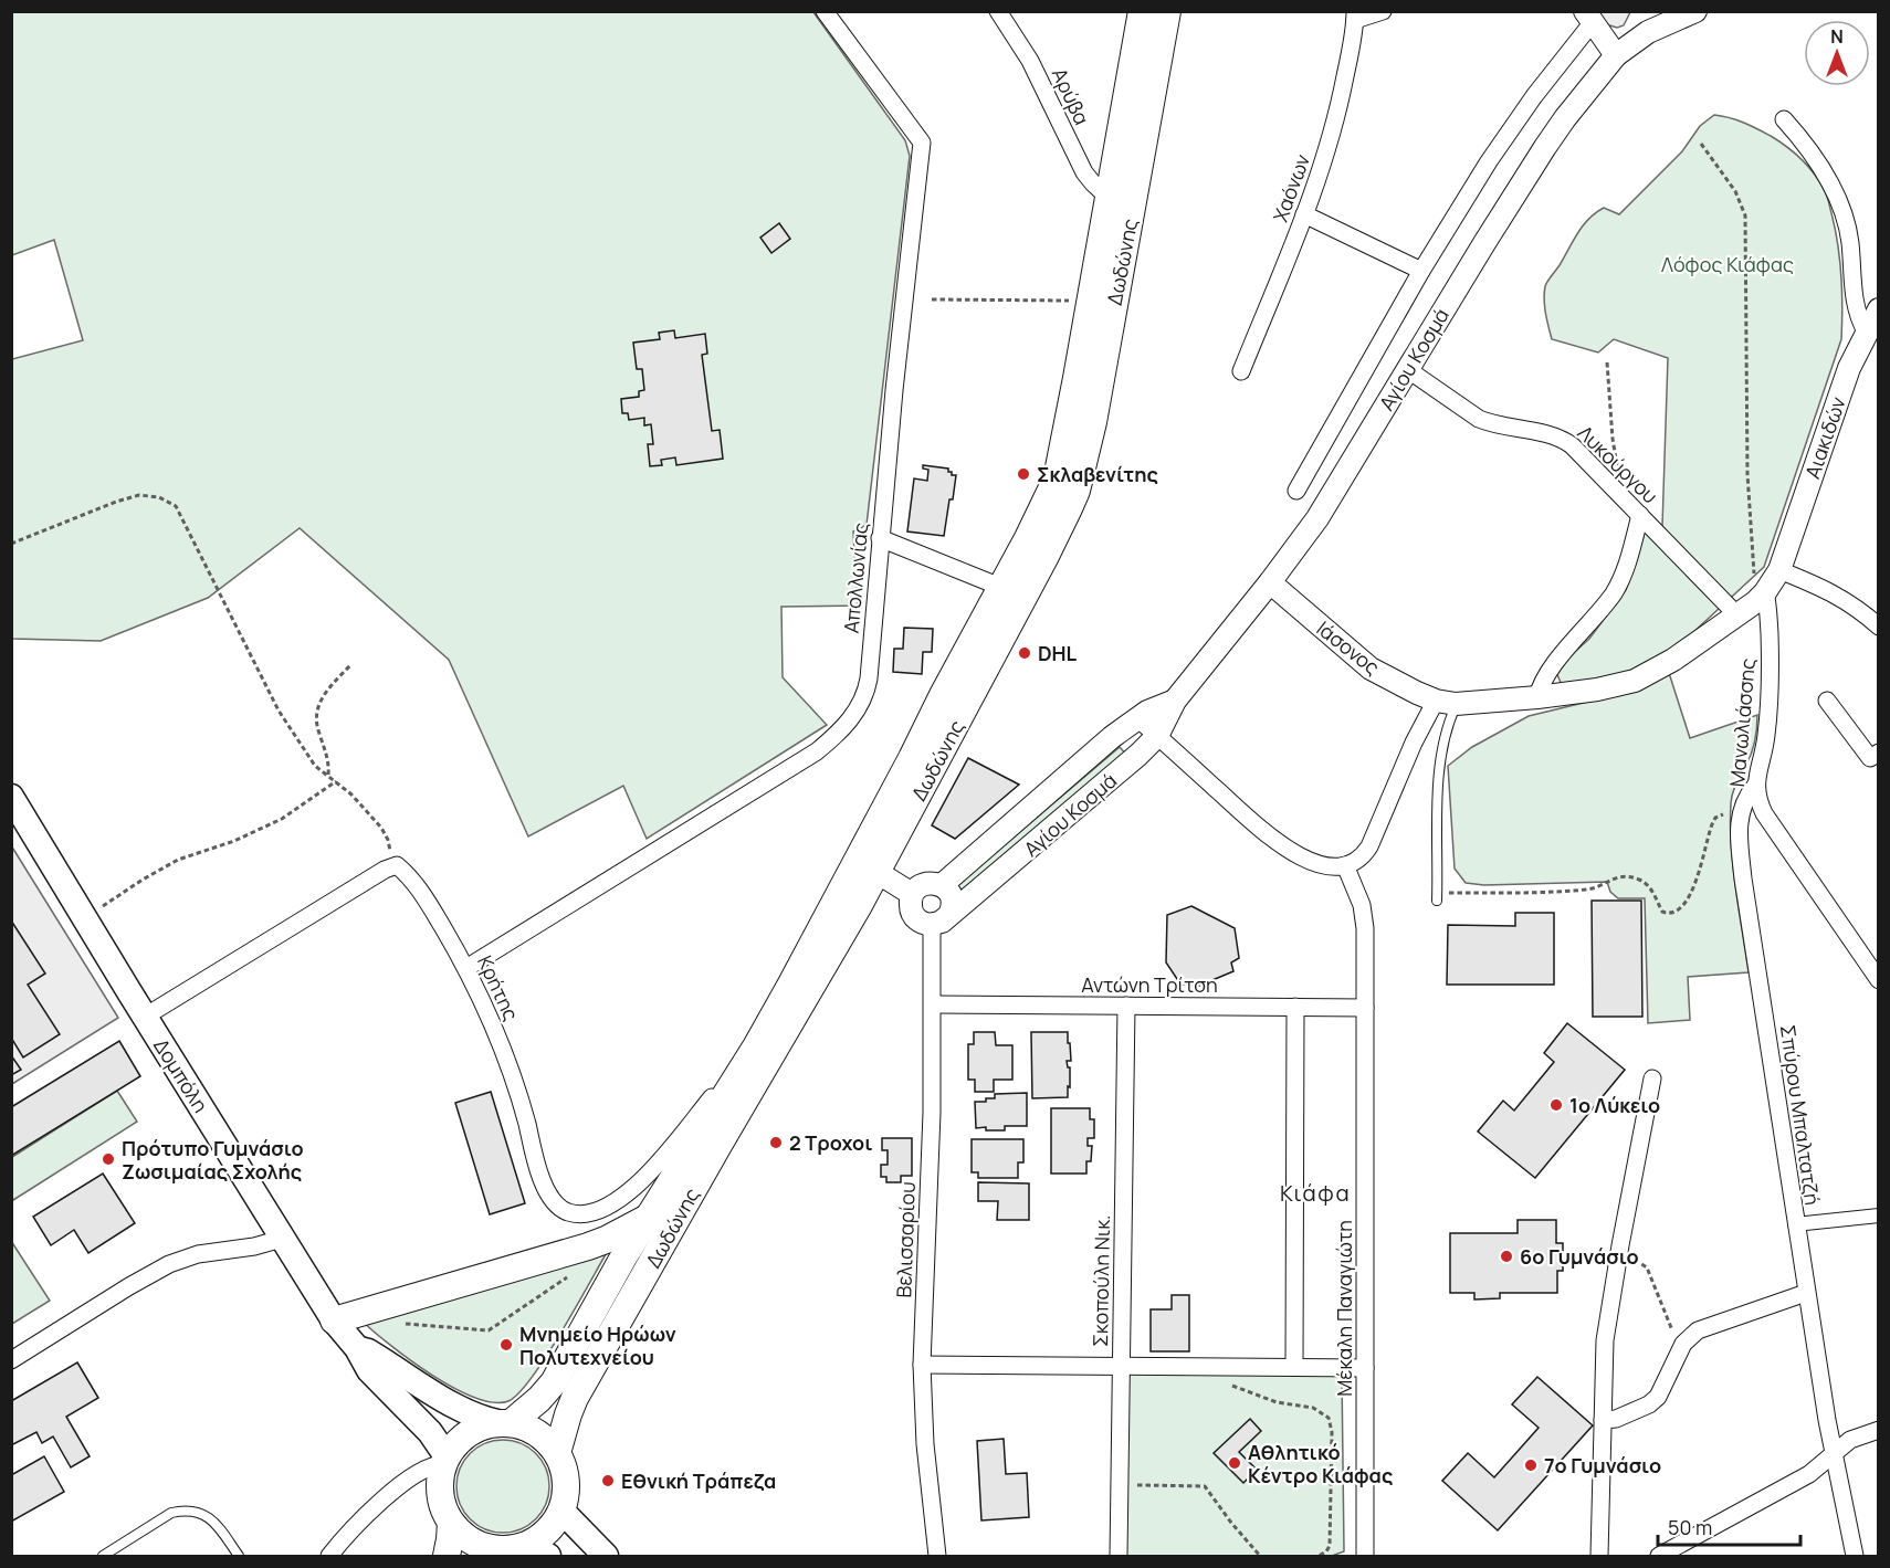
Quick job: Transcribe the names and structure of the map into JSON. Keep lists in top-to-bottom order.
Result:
{
  "streets": {
    "main road": ["Δωδώνης", "Δομπόλη"],
    "street": [
      "Αρύβα",
      "Χαόνων",
      "Αγίου Κοσμά",
      "Αιακιδών",
      "Λυκούργου",
      "Απολλωνίας",
      "Ιάσονος",
      "Μανωλιάσσης",
      "Αντώνη Τρίτση",
      "Κρήτης",
      "Σπύρου Μπαλτατζή",
      "Βελισσαρίου",
      "Σκοπούλη Νικ.",
      "Μέκαλη Παναγιώτη"
    ]
  },
  "crossings": [
    ["Αρύβα", "Δωδώνης"],
    ["Δωδώνης", "Κρήτης"],
    ["Δωδώνης", "Δομπόλη"],
    ["Αγίου Κοσμά", "Λυκούργου"],
    ["Αγίου Κοσμά", "Ιάσονος"],
    ["Αγίου Κοσμά", "Βελισσαρίου"],
    ["Αιακιδών", "Λυκούργου"],
    ["Αιακιδών", "Ιάσονος"],
    ["Αιακιδών", "Μανωλιάσσης"],
    ["Απολλωνίας", "Κρήτης"],
    ["Μανωλιάσσης", "Σπύρου Μπαλτατζή"],
    ["Αντώνη Τρίτση", "Βελισσαρίου"],
    ["Αντώνη Τρίτση", "Σκοπούλη Νικ."],
    ["Αντώνη Τρίτση", "Μέκαλη Παναγιώτη"]
  ],
  "districts": ["Κιάφα"],
  "parks": ["Λόφος Κιάφας"],
  "places": [
    "Σκλαβενίτης",
    "DHL",
    "1ο Λύκειο",
    "2 Τροχοι",
    "Πρότυπο Γυμνάσιο Ζωσιμαίας Σχολής",
    "6ο Γυμνάσιο",
    "Μνημείο Ηρώων Πολυτεχνείου",
    "Αθλητικό Κέντρο Κιάφας",
    "7ο Γυμνάσιο",
    "Εθνική Τράπεζα"
  ],
  "scale_bar": "50 m",
  "north": "top"
}
